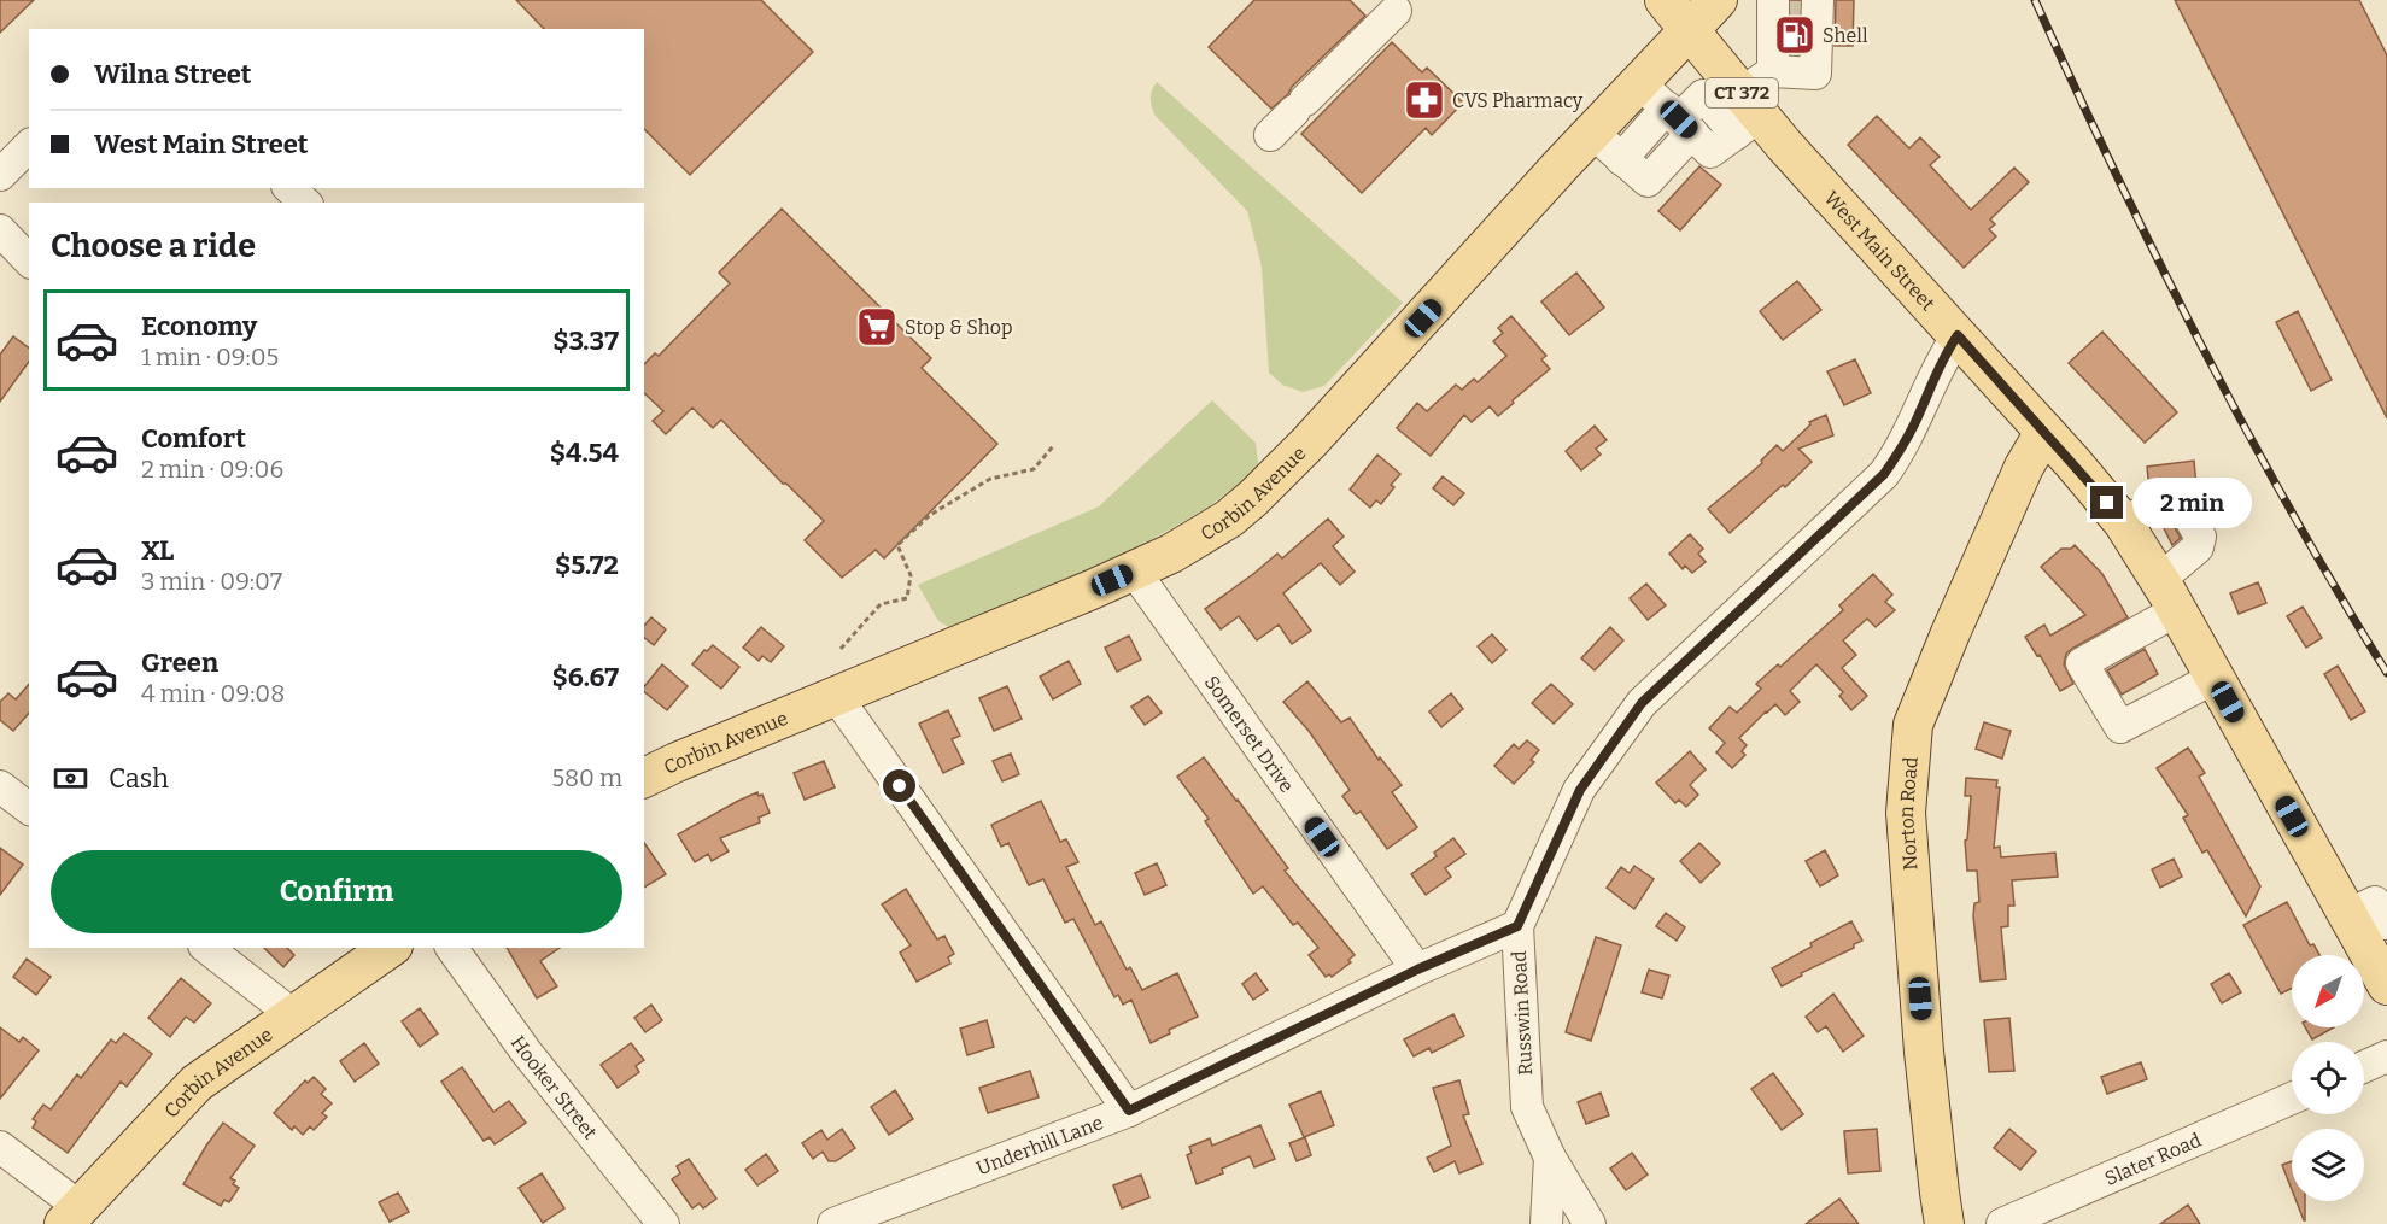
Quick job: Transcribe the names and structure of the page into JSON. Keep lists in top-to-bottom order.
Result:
{
  "streets": {
    "main road": [
      "CT 372",
      "West Main Street",
      "Corbin Avenue",
      "Norton Road"
    ],
    "street": [
      "Somerset Drive",
      "Russwin Road",
      "Hooker Street",
      "Underhill Lane",
      "Slater Road"
    ]
  },
  "crossings": [
    ["West Main Street", "Corbin Avenue"],
    ["West Main Street", "Norton Road"],
    ["West Main Street", "Russwin Road"],
    ["Corbin Avenue", "Somerset Drive"],
    ["Somerset Drive", "Underhill Lane"],
    ["Russwin Road", "Underhill Lane"]
  ],
  "places": {
    "fuel station": ["Shell"],
    "pharmacy": ["CVS Pharmacy"],
    "supermarket": ["Stop & Shop"]
  },
  "north": "bottom left",
  "page": {
    "banner": ["Wilna Street", "West Main Street"],
    "heading": "Choose a ride",
    "list": [
      {
        "name": "Economy",
        "note": "1 min · 09:05",
        "value": "$3.37"
      },
      {
        "name": "Comfort",
        "note": "2 min · 09:06",
        "value": "$4.54"
      },
      {
        "name": "XL",
        "note": "3 min · 09:07",
        "value": "$5.72"
      },
      {
        "name": "Green",
        "note": "4 min · 09:08",
        "value": "$6.67"
      }
    ],
    "bubble": "2 min",
    "pay": ["Cash", "580 m"],
    "buttons": "Confirm"
  }
}
